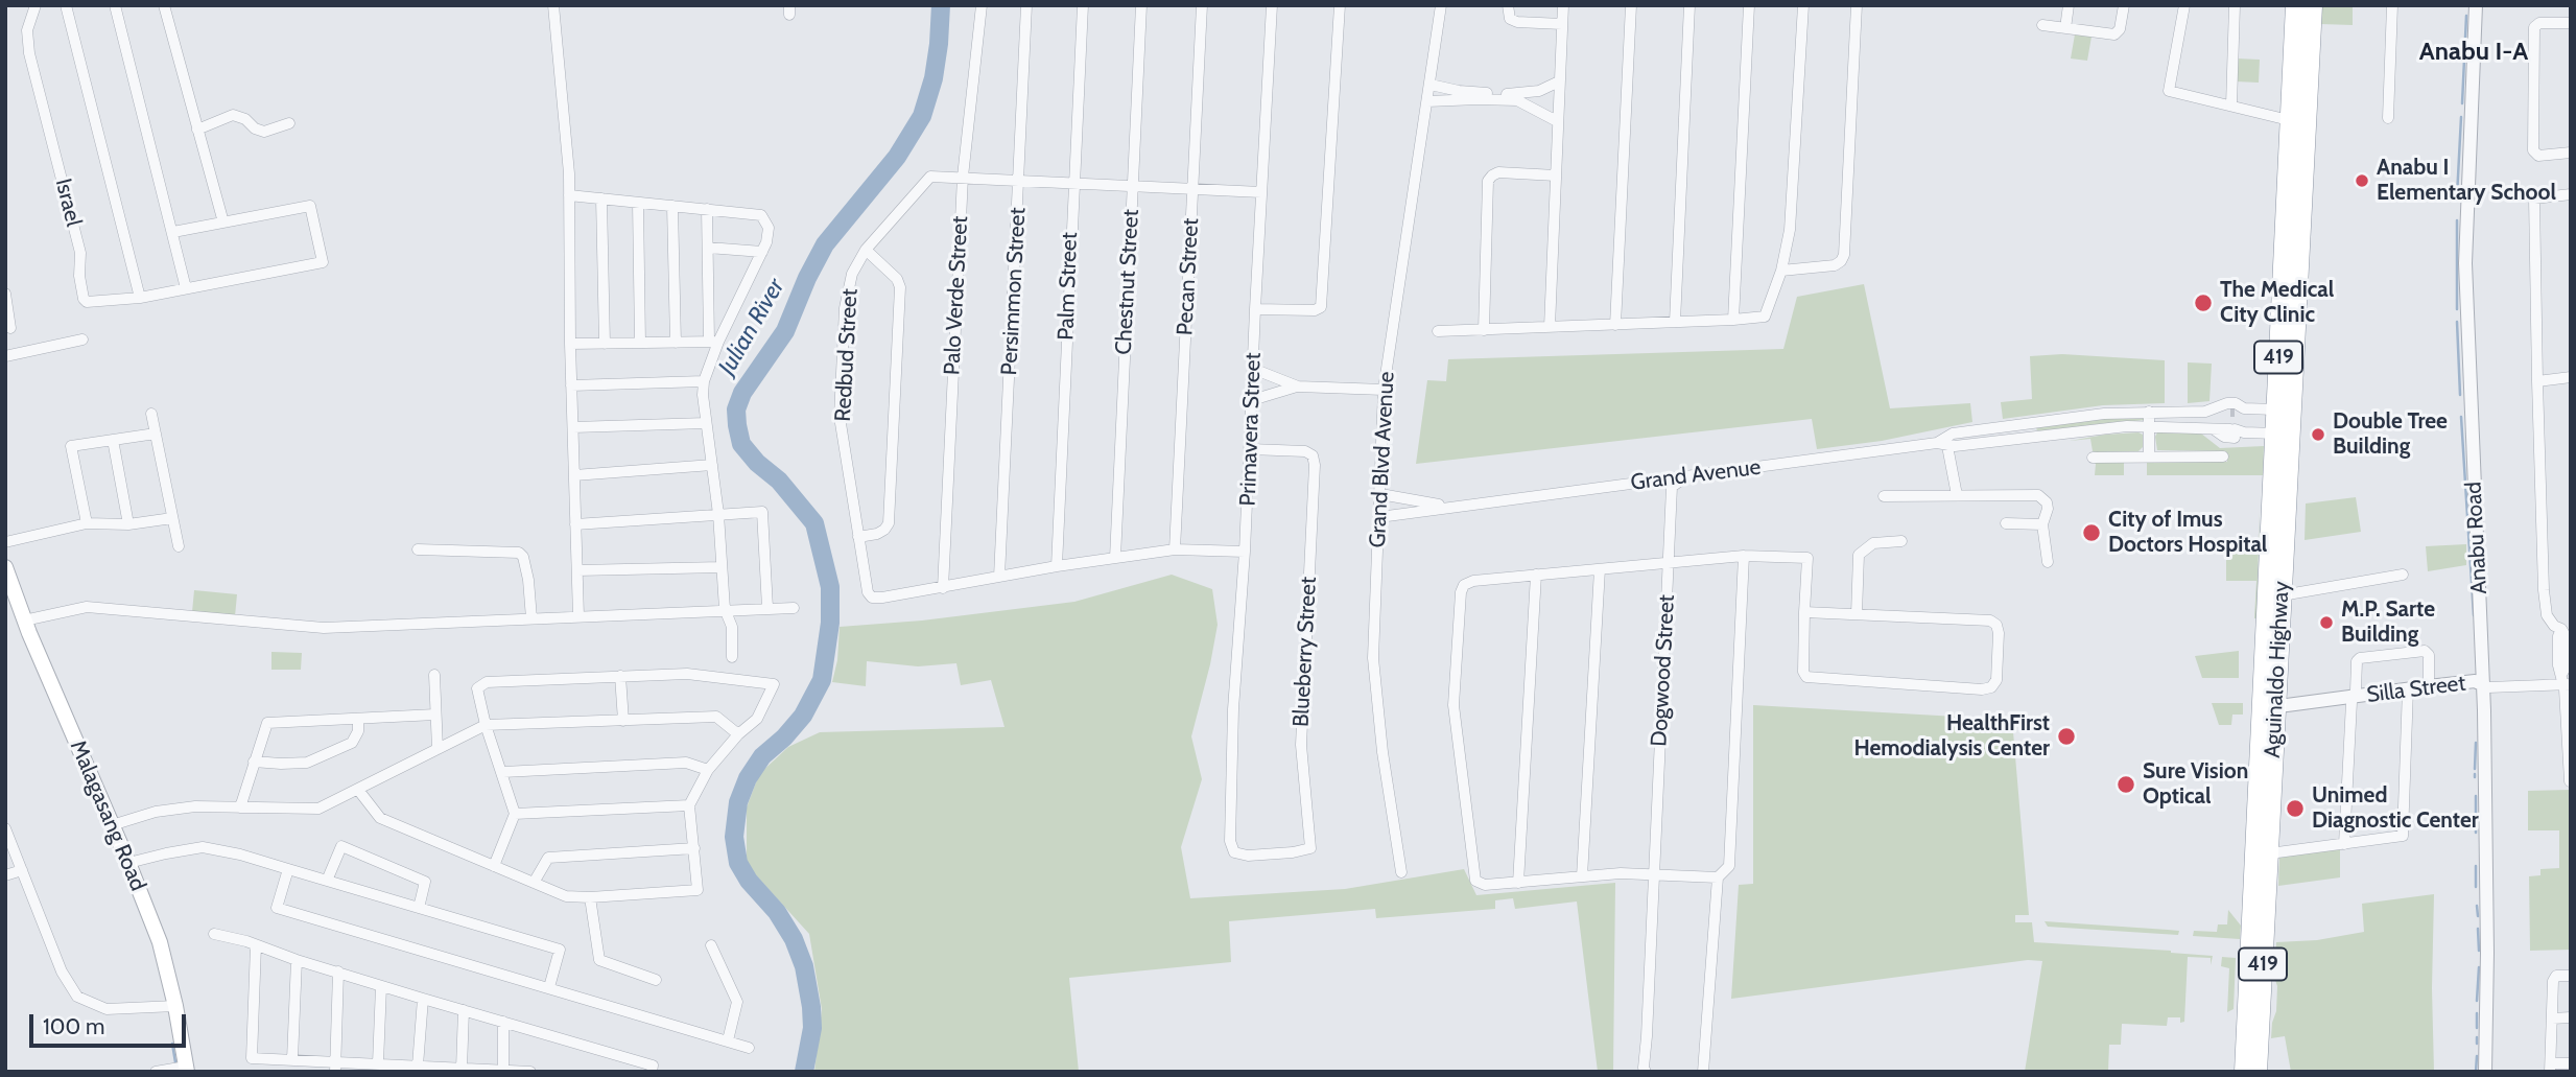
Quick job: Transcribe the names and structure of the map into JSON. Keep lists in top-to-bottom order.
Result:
{
  "streets": {
    "highway": ["419", "Aguinaldo Highway"],
    "main road": ["Malagasang Road"],
    "street": [
      "Israel",
      "Pecan Street",
      "Chestnut Street",
      "Palm Street",
      "Persimmon Street",
      "Palo Verde Street",
      "Redbud Street",
      "Primavera Street",
      "Grand Blvd Avenue",
      "Grand Avenue",
      "Anabu Road",
      "Blueberry Street",
      "Dogwood Street",
      "Silla Street"
    ]
  },
  "crossings": [
    ["Pecan Street", "Redbud Street"],
    ["Chestnut Street", "Redbud Street"],
    ["Palm Street", "Redbud Street"],
    ["Persimmon Street", "Redbud Street"],
    ["Palo Verde Street", "Redbud Street"],
    ["Redbud Street", "Primavera Street"],
    ["Primavera Street", "Blueberry Street"],
    ["Grand Blvd Avenue", "Grand Avenue"],
    ["Grand Avenue", "Aguinaldo Highway"],
    ["Grand Avenue", "Dogwood Street"],
    ["Anabu Road", "Silla Street"],
    ["Aguinaldo Highway", "Silla Street"]
  ],
  "districts": ["Anabu I-A"],
  "water": ["Julian River"],
  "places": [
    "Anabu I Elementary School",
    "The Medical City Clinic",
    "Double Tree Building",
    "City of Imus Doctors Hospital",
    "M.P. Sarte Building",
    "HealthFirst Hemodialysis Center",
    "Sure Vision Optical",
    "Unimed Diagnostic Center"
  ],
  "scale_bar": "100 m"
}
